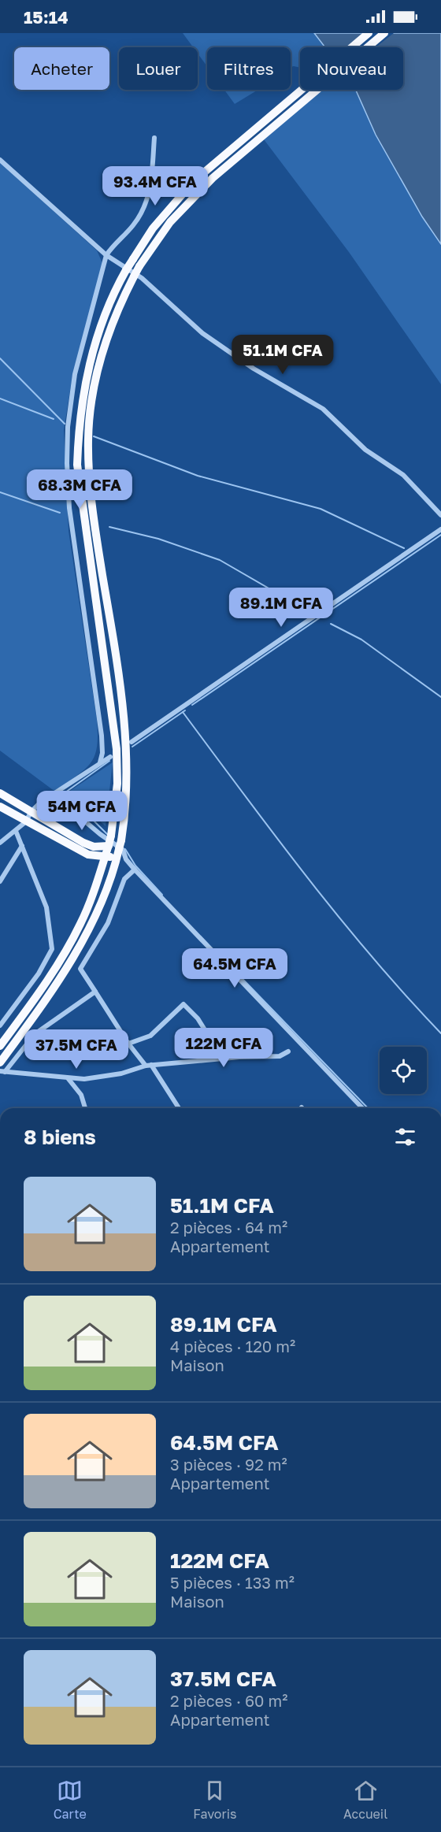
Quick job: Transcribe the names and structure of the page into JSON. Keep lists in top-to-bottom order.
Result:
{
  "page": {
    "status": "15:14",
    "chip": [
      "Acheter",
      "Louer",
      "Filtres",
      "Nouveau"
    ],
    "price": [
      "93.4M CFA",
      "51.1M CFA",
      "68.3M CFA",
      "89.1M CFA",
      "54M CFA",
      "64.5M CFA",
      "122M CFA",
      "37.5M CFA"
    ],
    "heading": "8 biens",
    "list": [
      {
        "name": "51.1M CFA",
        "note": "2 pièces · 64 m² · Appartement"
      },
      {
        "name": "89.1M CFA",
        "note": "4 pièces · 120 m² · Maison"
      },
      {
        "name": "64.5M CFA",
        "note": "3 pièces · 92 m² · Appartement"
      },
      {
        "name": "122M CFA",
        "note": "5 pièces · 133 m² · Maison"
      },
      {
        "name": "37.5M CFA",
        "note": "2 pièces · 60 m² · Appartement"
      }
    ],
    "tabs": ["Carte", "Favoris", "Accueil"]
  }
}
